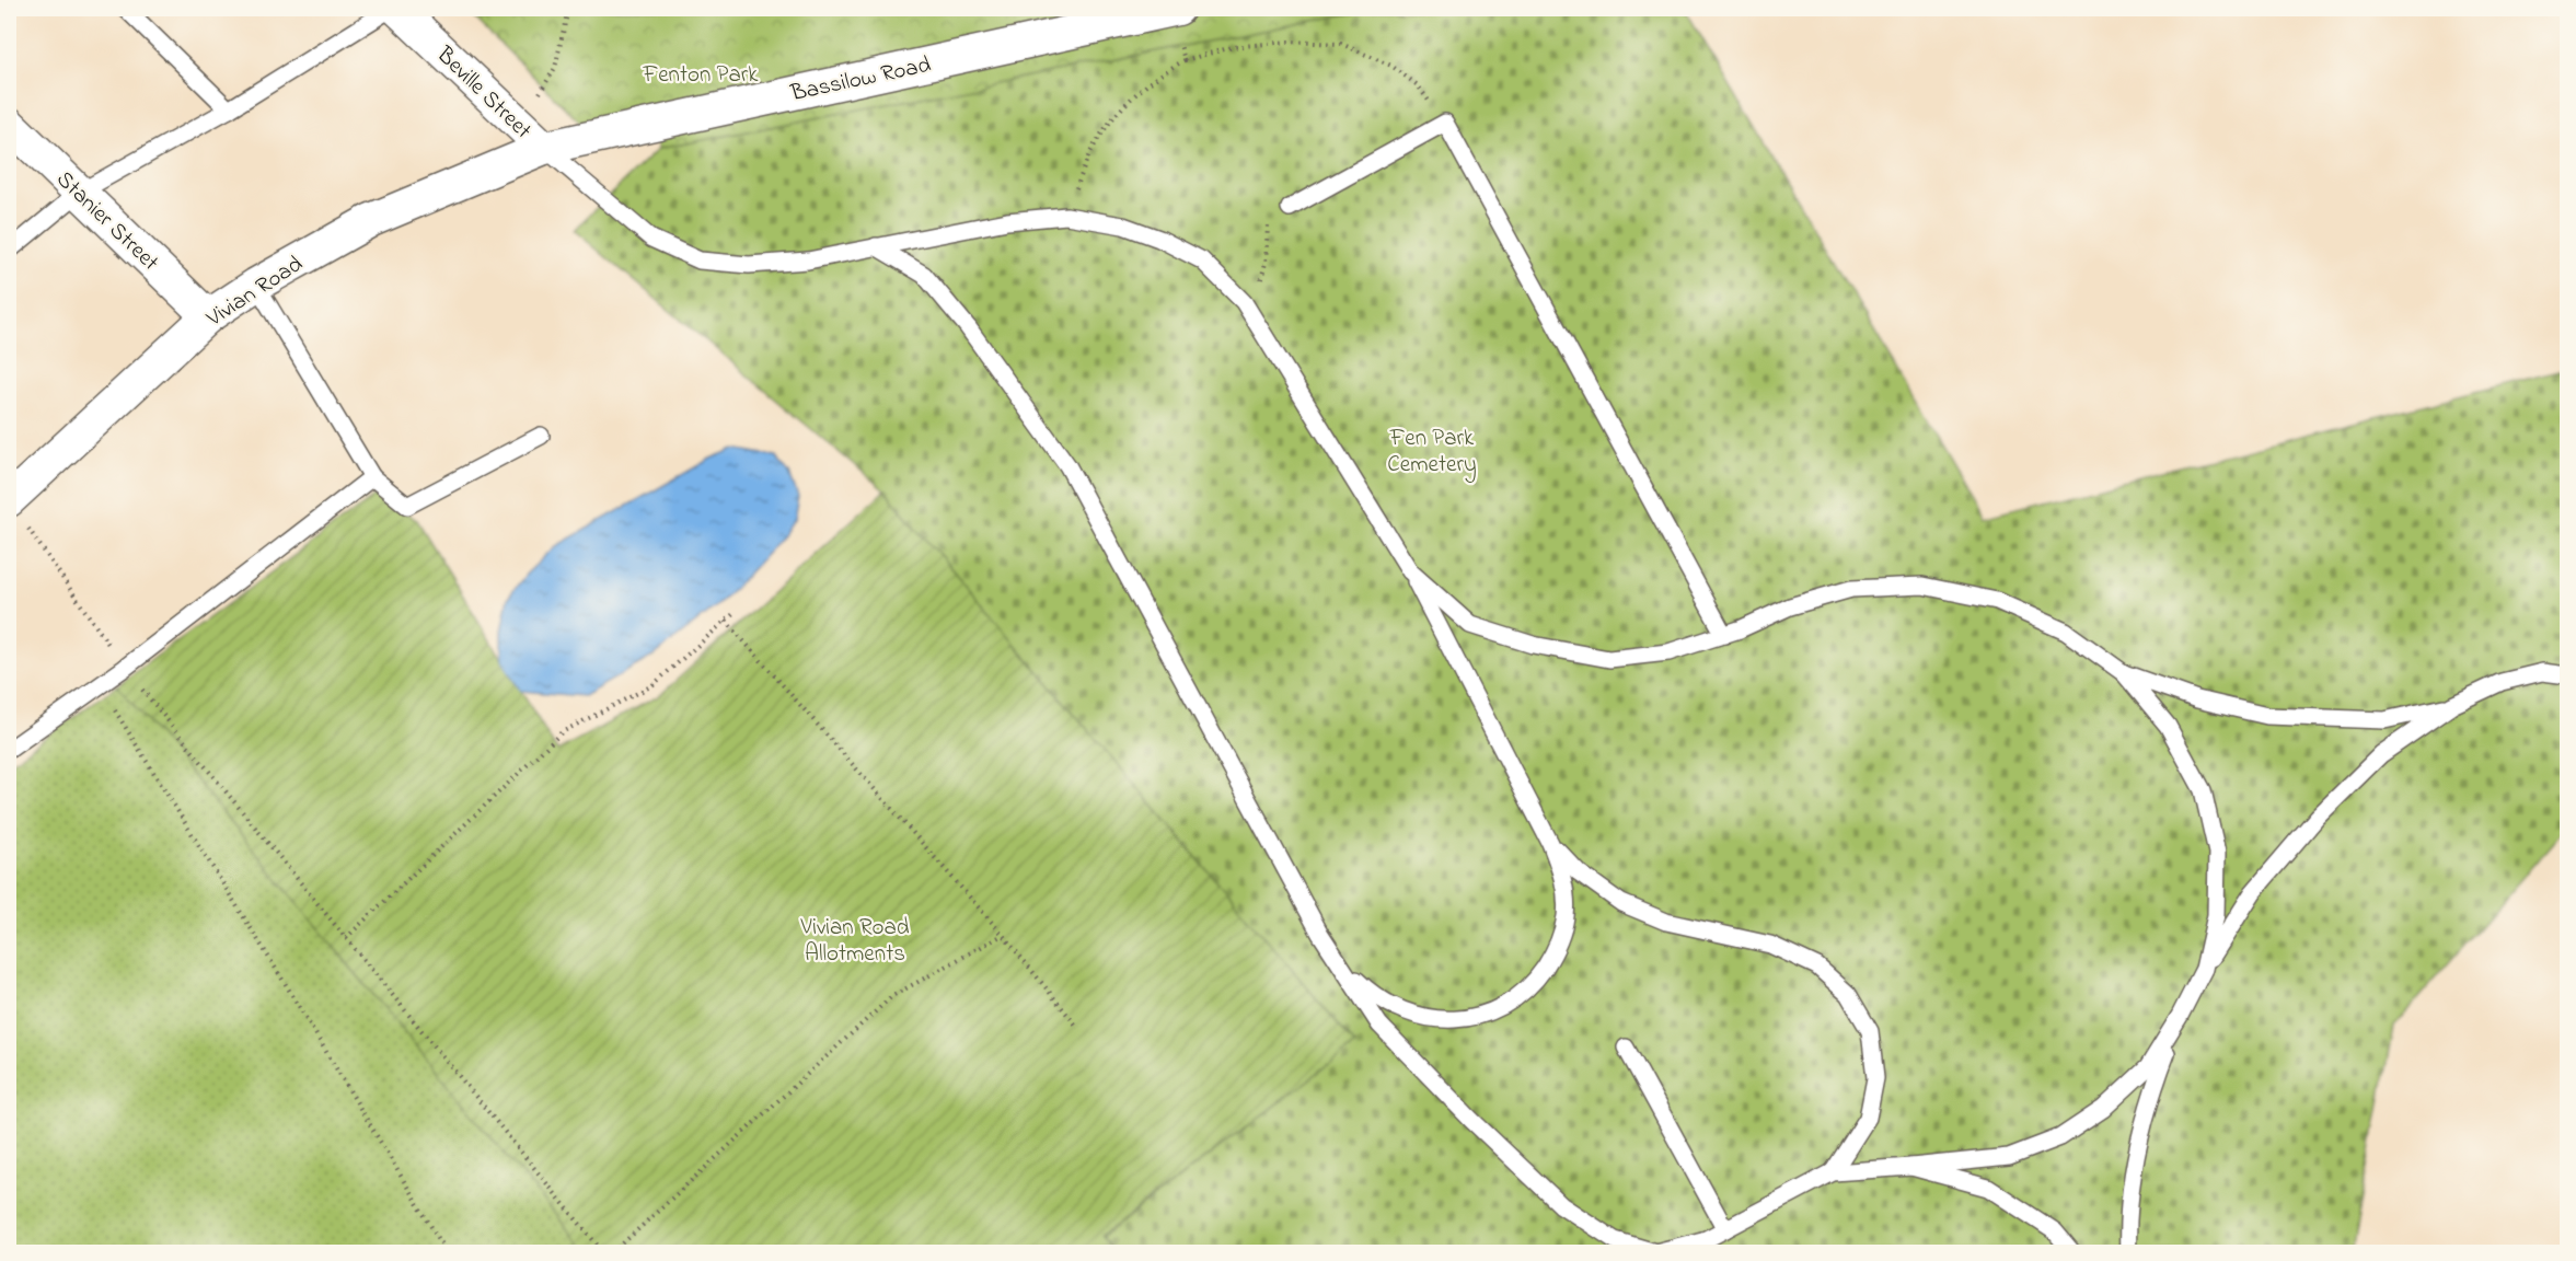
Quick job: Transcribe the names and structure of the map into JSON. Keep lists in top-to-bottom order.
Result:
{
  "streets": {
    "street": [
      "Bassilow Road",
      "Beville Street",
      "Stanier Street",
      "Vivian Road"
    ]
  },
  "crossings": [
    ["Bassilow Road", "Beville Street"],
    ["Bassilow Road", "Vivian Road"],
    ["Beville Street", "Vivian Road"],
    ["Stanier Street", "Vivian Road"]
  ],
  "parks": ["Fenton Park", "Fen Park Cemetery", "Vivian Road Allotments"]
}
